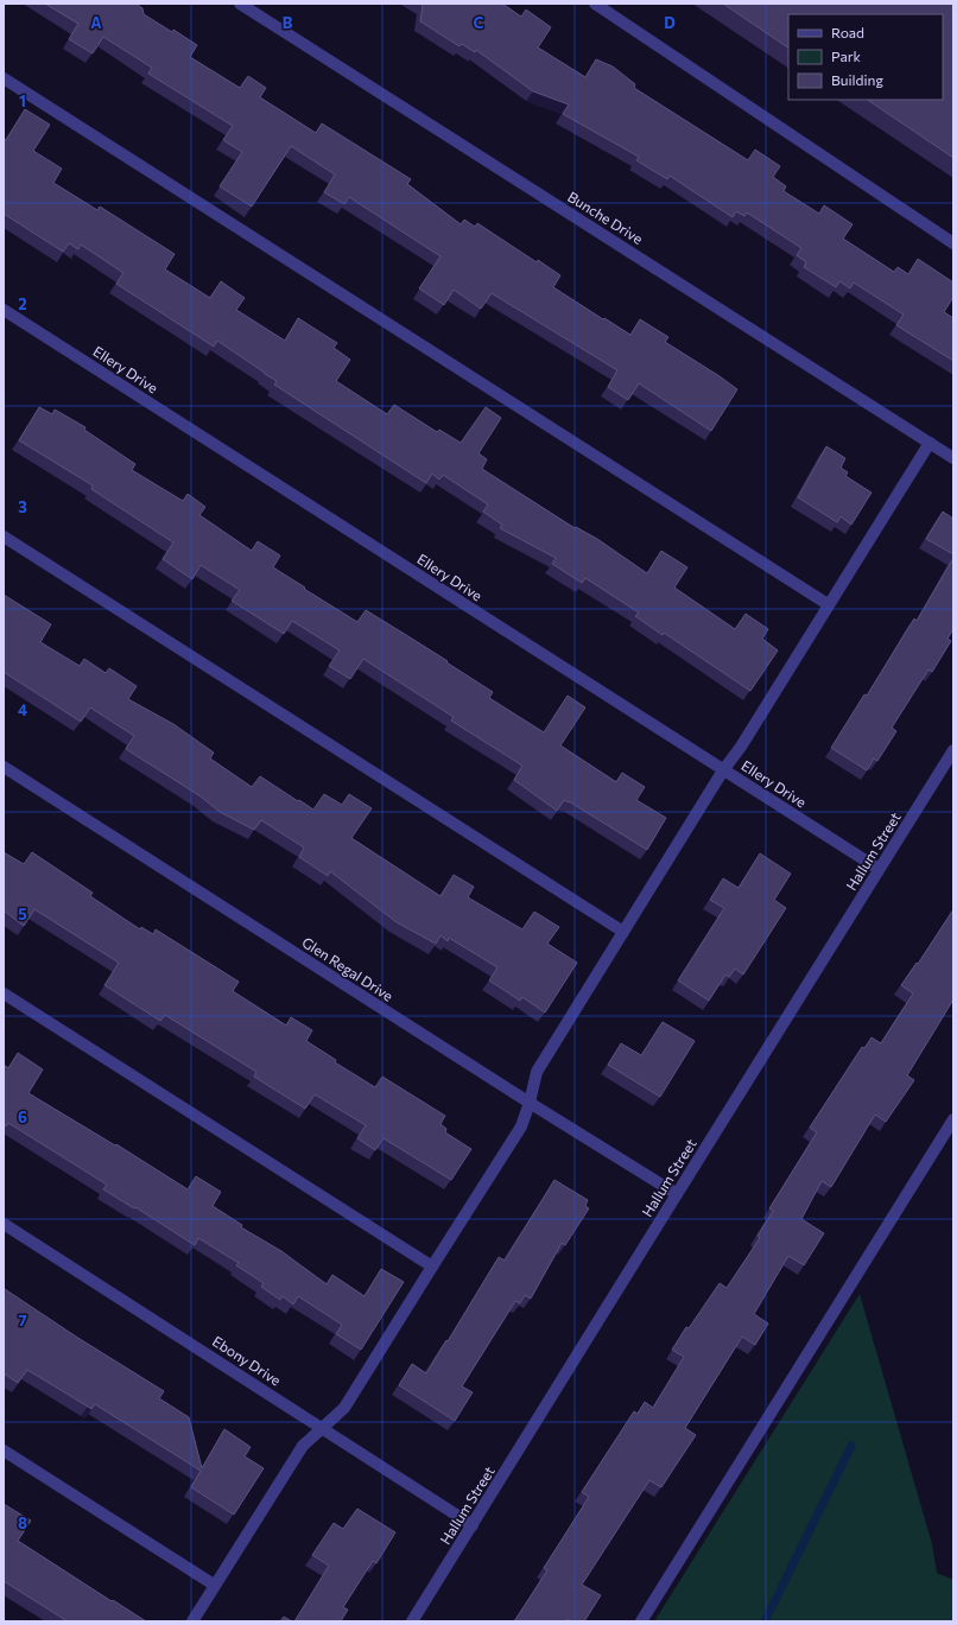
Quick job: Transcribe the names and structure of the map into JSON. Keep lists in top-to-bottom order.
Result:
{
  "streets": {
    "street": [
      "Bunche Drive",
      "Ellery Drive",
      "Hallum Street",
      "Glen Regal Drive",
      "Ebony Drive"
    ]
  },
  "crossings": [
    ["Ellery Drive", "Hallum Street"],
    ["Hallum Street", "Glen Regal Drive"],
    ["Hallum Street", "Ebony Drive"]
  ],
  "legend": ["Road", "Park", "Building"],
  "grid": {
    "columns": [
      "A",
      "B",
      "C",
      "D"
    ],
    "rows": [
      "1",
      "2",
      "3",
      "4",
      "5",
      "6",
      "7",
      "8"
    ]
  }
}
